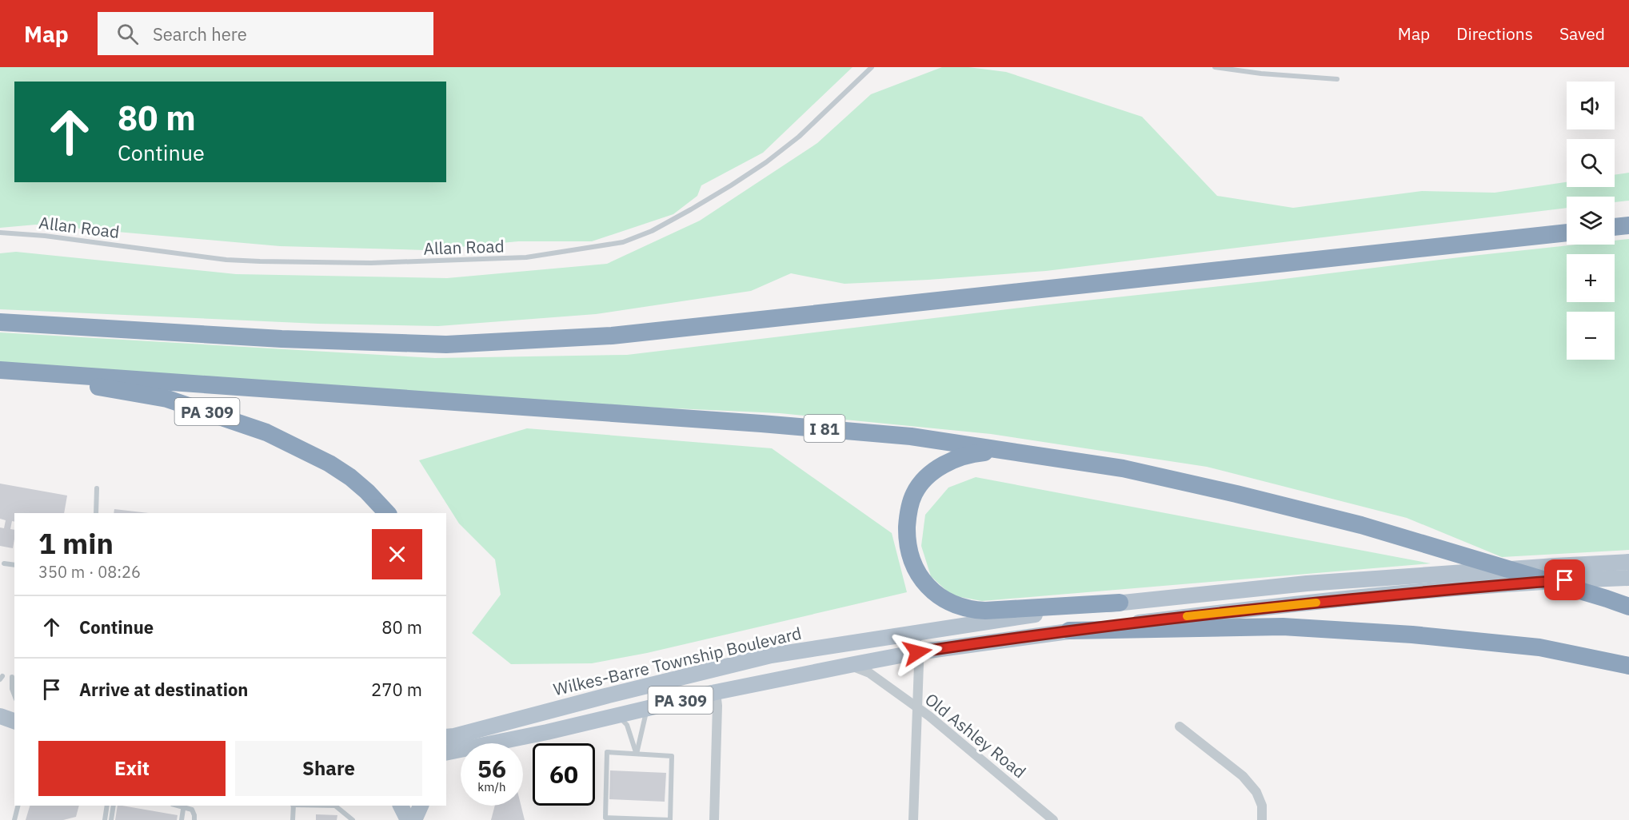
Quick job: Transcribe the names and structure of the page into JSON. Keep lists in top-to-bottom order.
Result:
{
  "streets": {
    "highway": ["PA 309", "I 81"],
    "main road": ["Wilkes-Barre Township Boulevard"],
    "street": ["Old Ashley Road"],
    "lane": ["Allan Road"]
  },
  "crossings": [
    ["PA 309", "I 81"],
    ["PA 309", "Old Ashley Road"]
  ],
  "page": {
    "header": "Map",
    "search": "Search here",
    "nav": ["Map", "Directions", "Saved"],
    "map_buttons": ["+", "−"],
    "turn": ["80 m", "Continue"],
    "heading": ["1 min", "350 m · 08:26"],
    "list": [
      {
        "name": "Continue",
        "value": "80 m"
      },
      {
        "name": "Arrive at destination",
        "value": "270 m"
      }
    ],
    "buttons": ["Exit", "Share"],
    "speed": "56 km/h",
    "limit": "60"
  }
}
